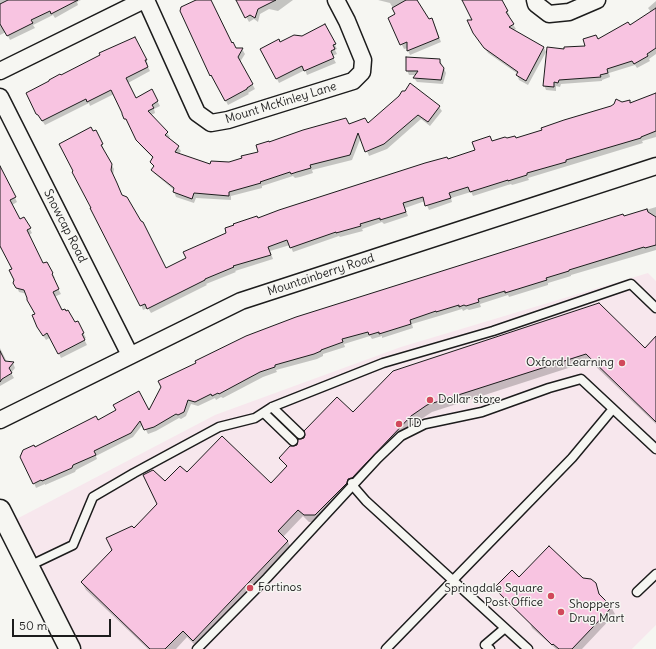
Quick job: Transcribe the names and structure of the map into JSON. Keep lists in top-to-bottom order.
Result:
{
  "streets": {
    "street": ["Mount McKinley Lane", "Snowcap Road", "Mountainberry Road"]
  },
  "crossings": [
    ["Snowcap Road", "Mountainberry Road"]
  ],
  "places": [
    "Oxford Learning",
    "Dollar store",
    "TD",
    "Fortinos",
    "Springdale Square Post Office",
    "Shoppers Drug Mart"
  ],
  "scale_bar": "50 m"
}
